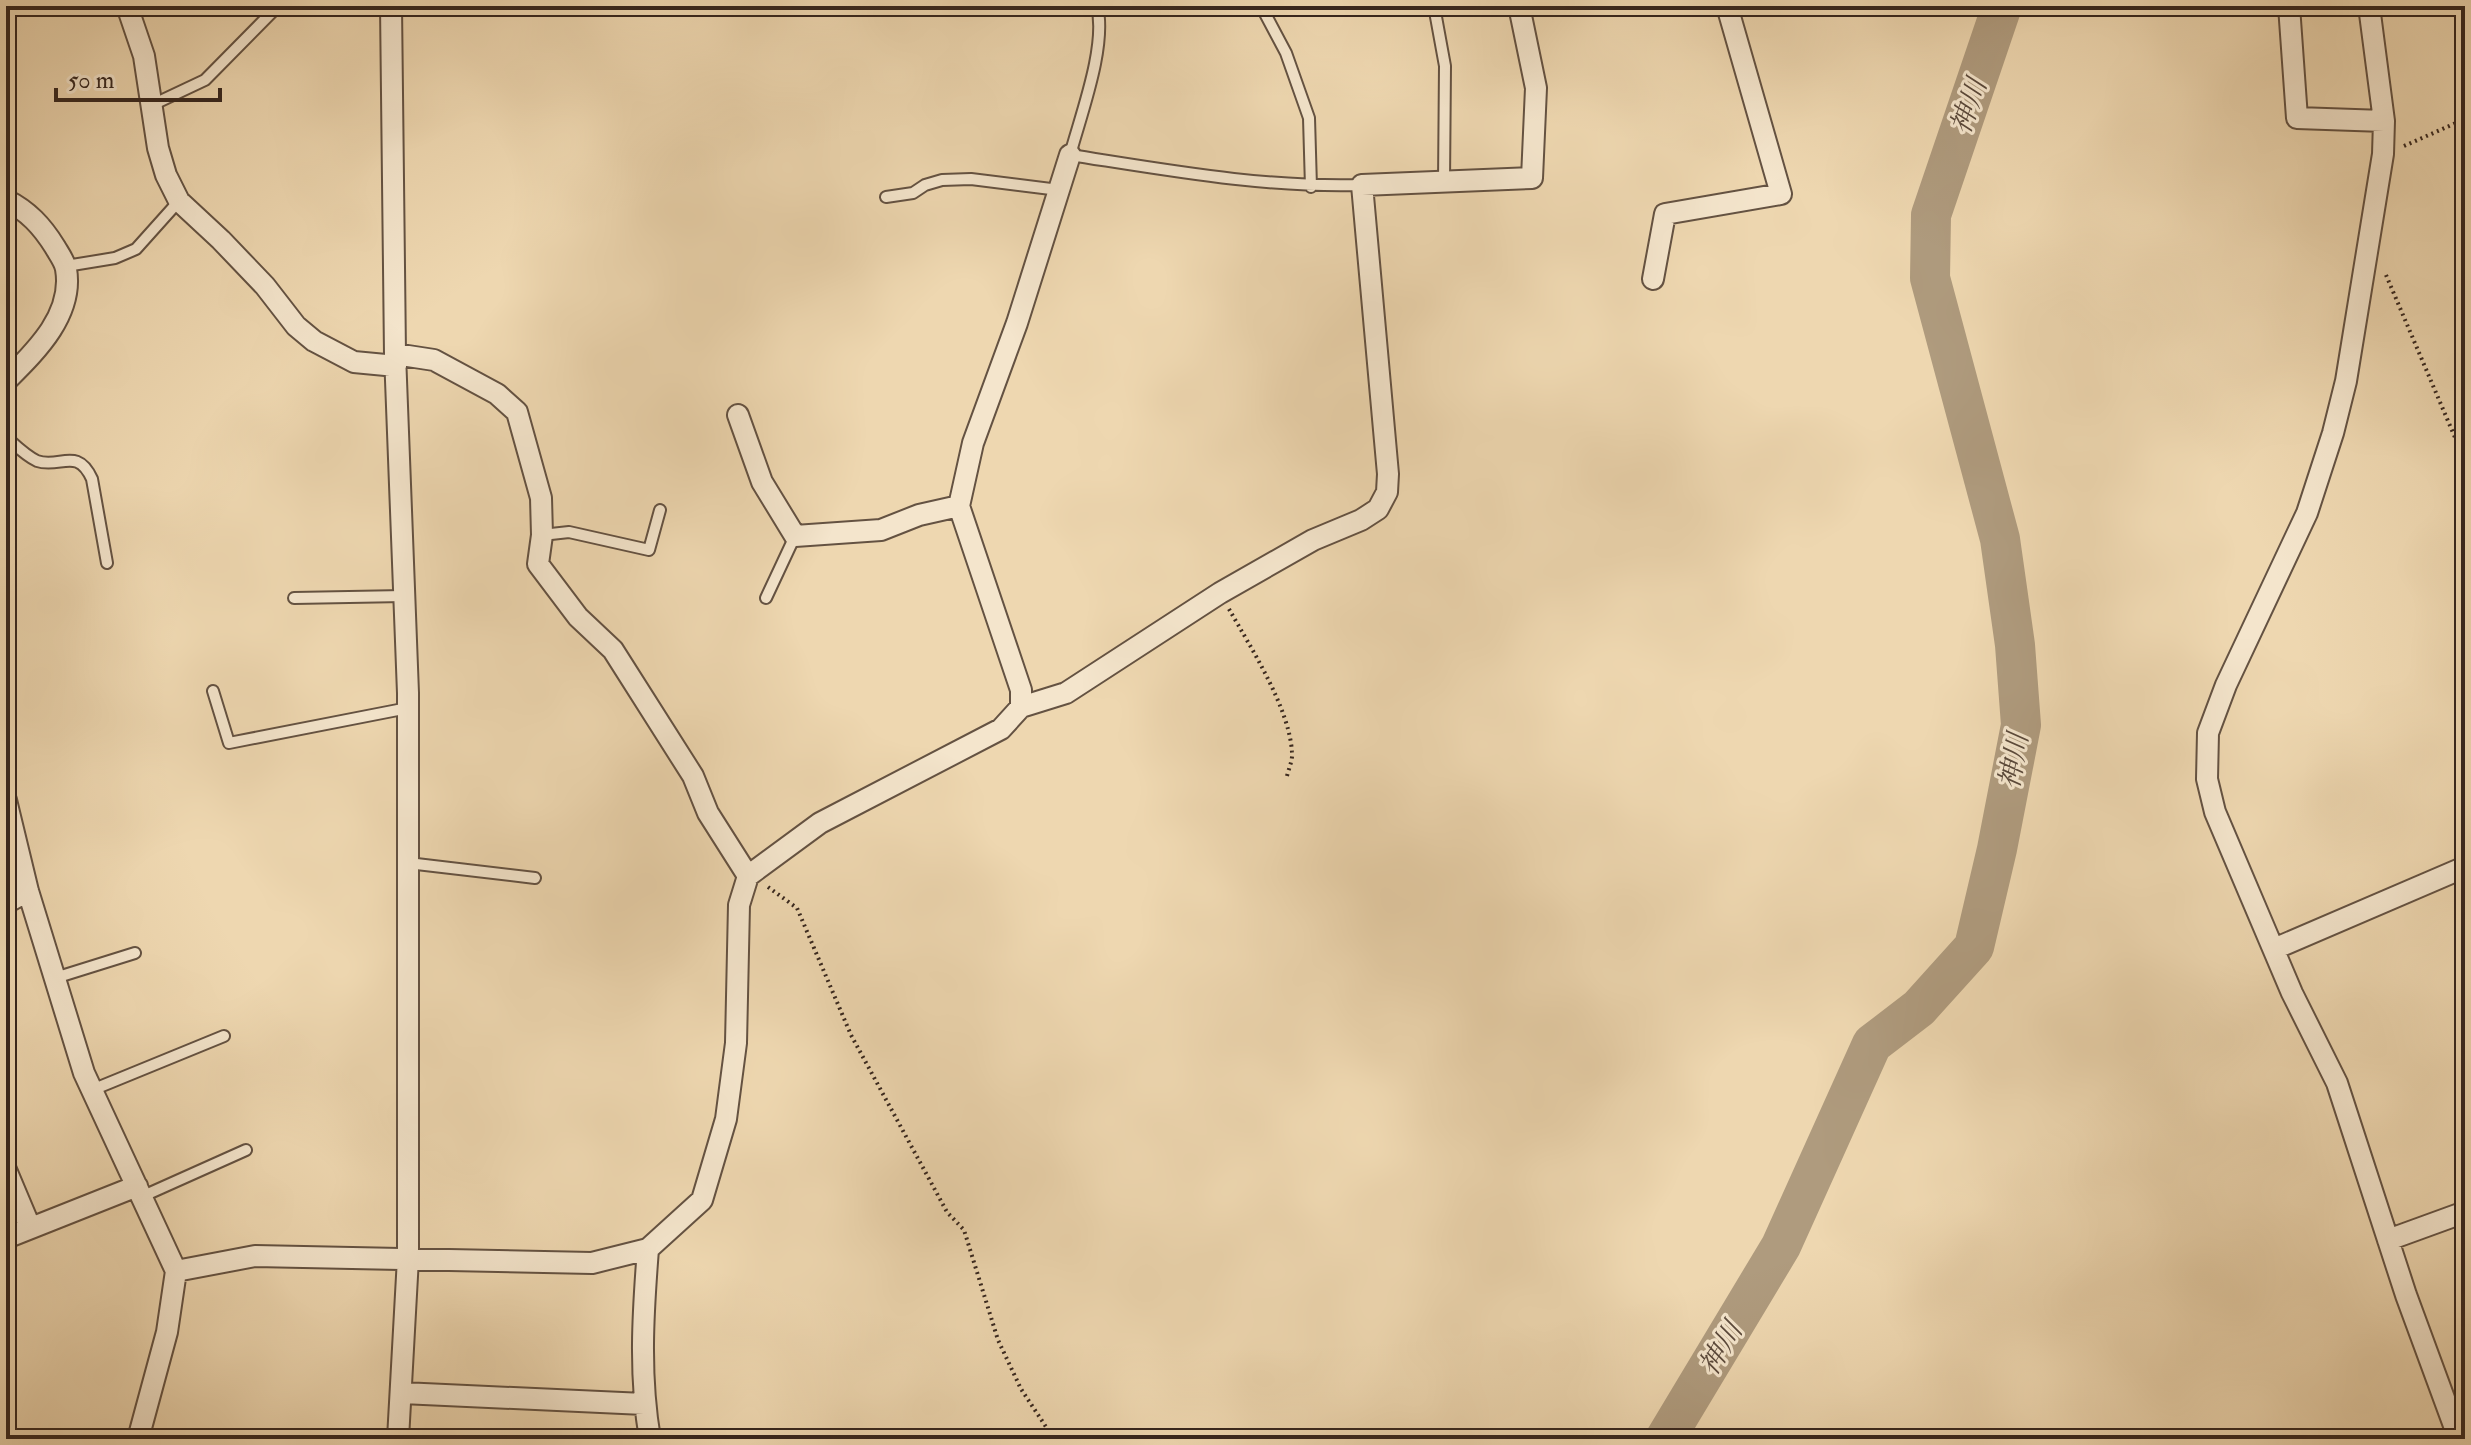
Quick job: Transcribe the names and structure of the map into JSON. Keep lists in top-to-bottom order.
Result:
{
  "water": ["神川"],
  "scale_bar": "50 m"
}
